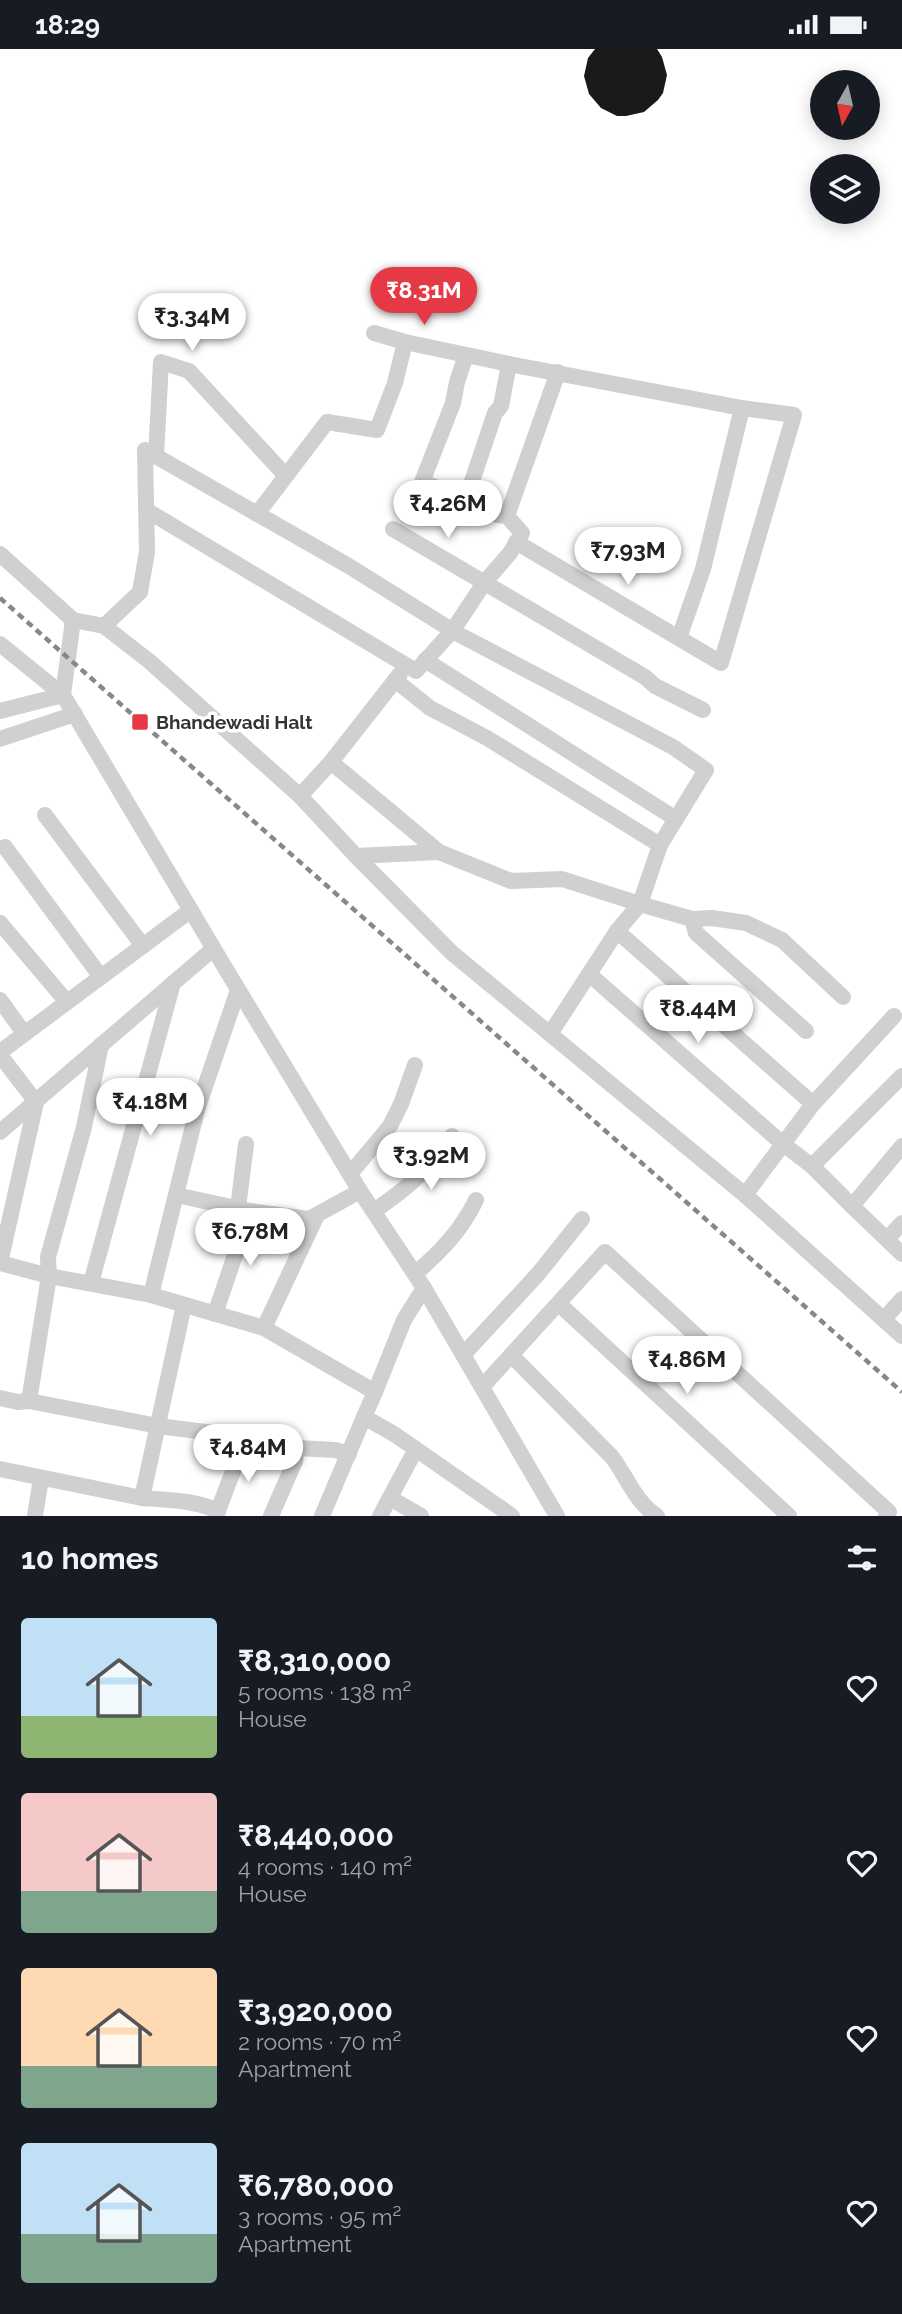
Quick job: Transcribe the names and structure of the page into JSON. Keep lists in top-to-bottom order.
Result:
{
  "places": {
    "transit": ["Bhandewadi Halt"]
  },
  "north": "bottom",
  "page": {
    "status": "18:29",
    "price": [
      "₹8.31M",
      "₹3.34M",
      "₹4.26M",
      "₹7.93M",
      "₹8.44M",
      "₹4.18M",
      "₹3.92M",
      "₹6.78M",
      "₹4.86M",
      "₹4.84M"
    ],
    "heading": "10 homes",
    "list": [
      {
        "name": "₹8,310,000",
        "note": "5 rooms · 138 m² · House"
      },
      {
        "name": "₹8,440,000",
        "note": "4 rooms · 140 m² · House"
      },
      {
        "name": "₹3,920,000",
        "note": "2 rooms · 70 m² · Apartment"
      },
      {
        "name": "₹6,780,000",
        "note": "3 rooms · 95 m² · Apartment"
      }
    ]
  }
}
